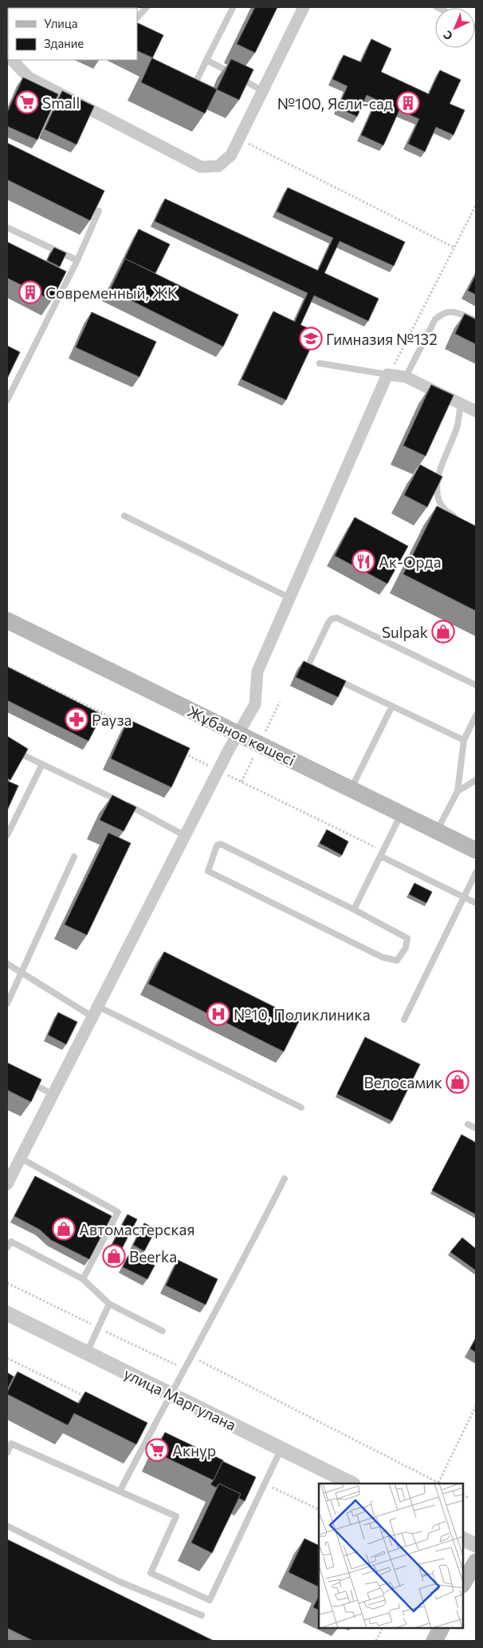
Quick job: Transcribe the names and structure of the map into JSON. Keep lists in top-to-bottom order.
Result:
{
  "streets": {
    "main road": ["Жұбанов көшесі"],
    "street": ["улица Маргулана"]
  },
  "places": {
    "supermarket": ["Small", "Акнур"],
    "building": ["№100, Ясли-сад", "Современный, ЖК"],
    "school or university": ["Гимназия №132"],
    "restaurant": ["Ак-Орда"],
    "shop": [
      "Sulpak",
      "Велосамик",
      "Автомастерская",
      "Beerka"
    ],
    "pharmacy": ["Рауза"],
    "hospital": ["№10, Поликлиника"]
  },
  "legend": ["Улица", "Здание"],
  "north": "bottom left"
}
